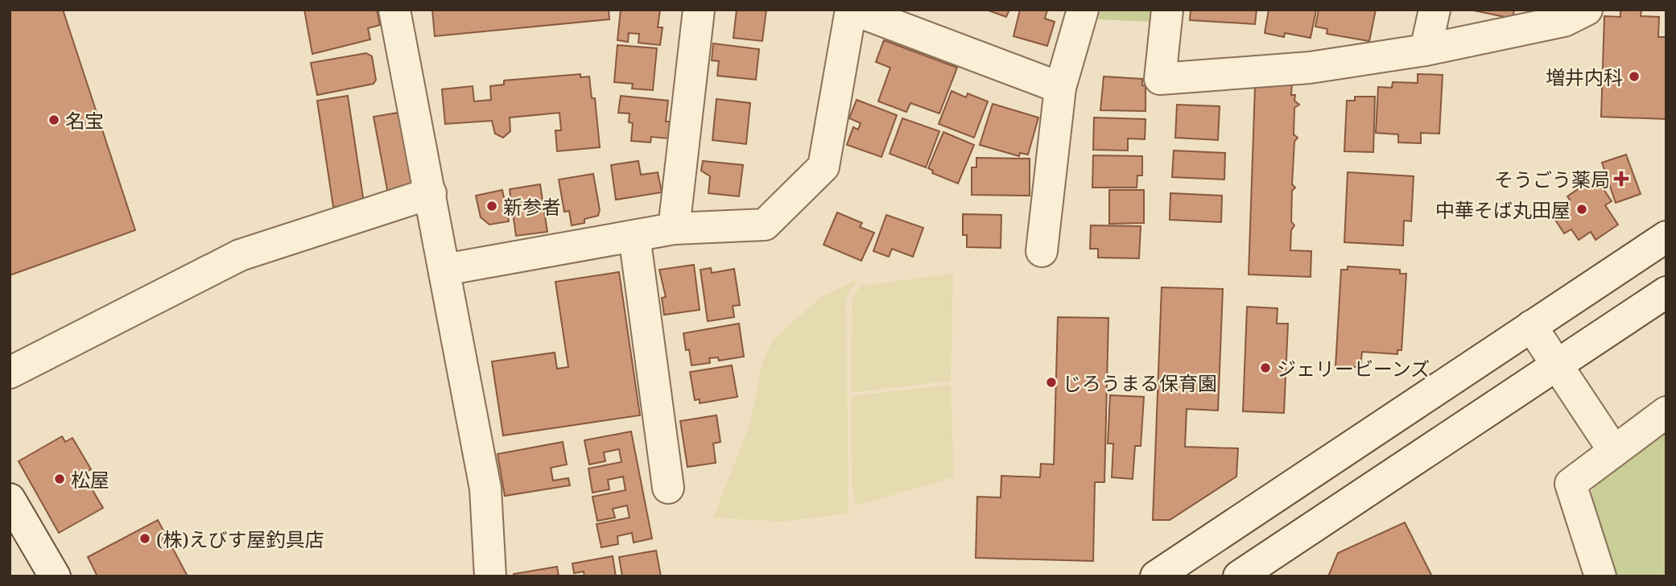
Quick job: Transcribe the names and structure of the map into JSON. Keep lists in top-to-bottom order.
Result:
{
  "places": {
    "other": [
      "増井内科",
      "名宝",
      "新参者",
      "中華そば丸田屋",
      "ジェリービーンズ",
      "じろうまる保育園",
      "松屋",
      "(株)えびす屋釣具店"
    ],
    "health": ["そうごう薬局"]
  }
}
